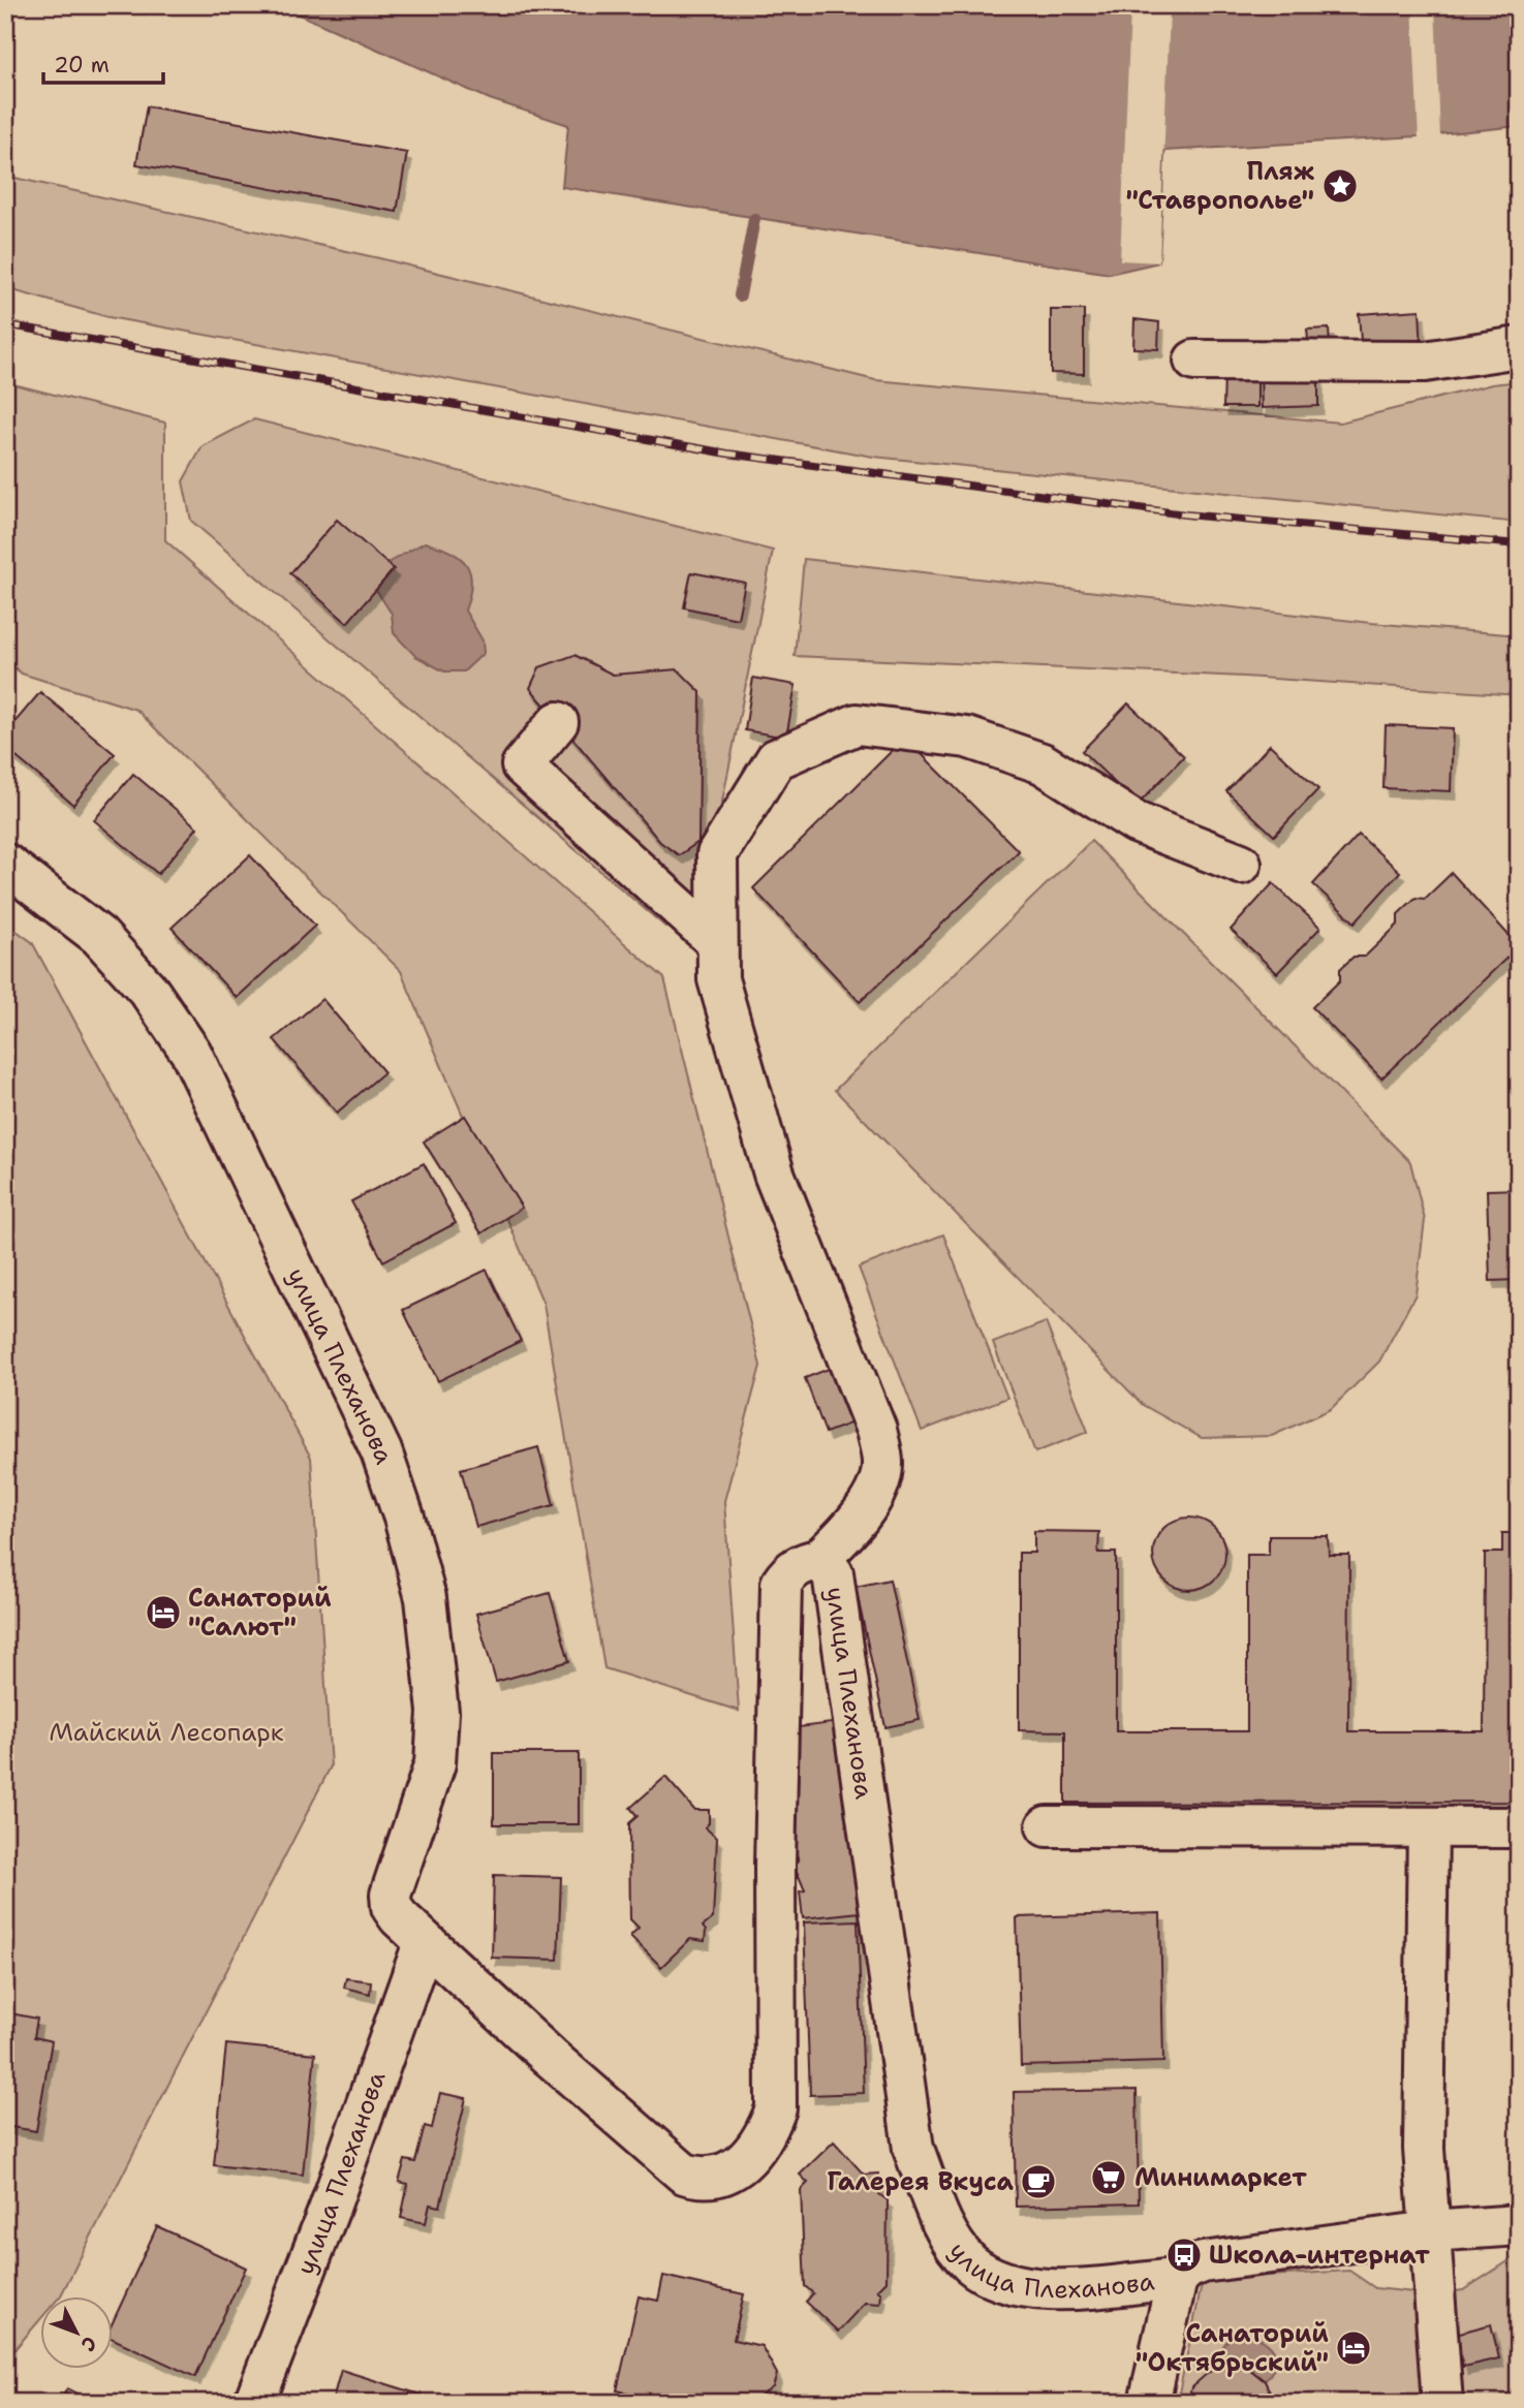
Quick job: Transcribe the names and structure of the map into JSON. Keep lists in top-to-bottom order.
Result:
{
  "streets": {
    "street": ["улица Плеханова"]
  },
  "parks": ["Майский Лесопарк"],
  "places": {
    "place": ["Пляж \"Ставрополье\""],
    "hotel": ["Санаторий \"Салют\"", "Санаторий \"Октябрьский\""],
    "supermarket": ["Минимаркет"],
    "cafe": ["Галерея Вкуса"],
    "bus stop": ["Школа-интернат"]
  },
  "scale_bar": "20 m",
  "north": "bottom right"
}
